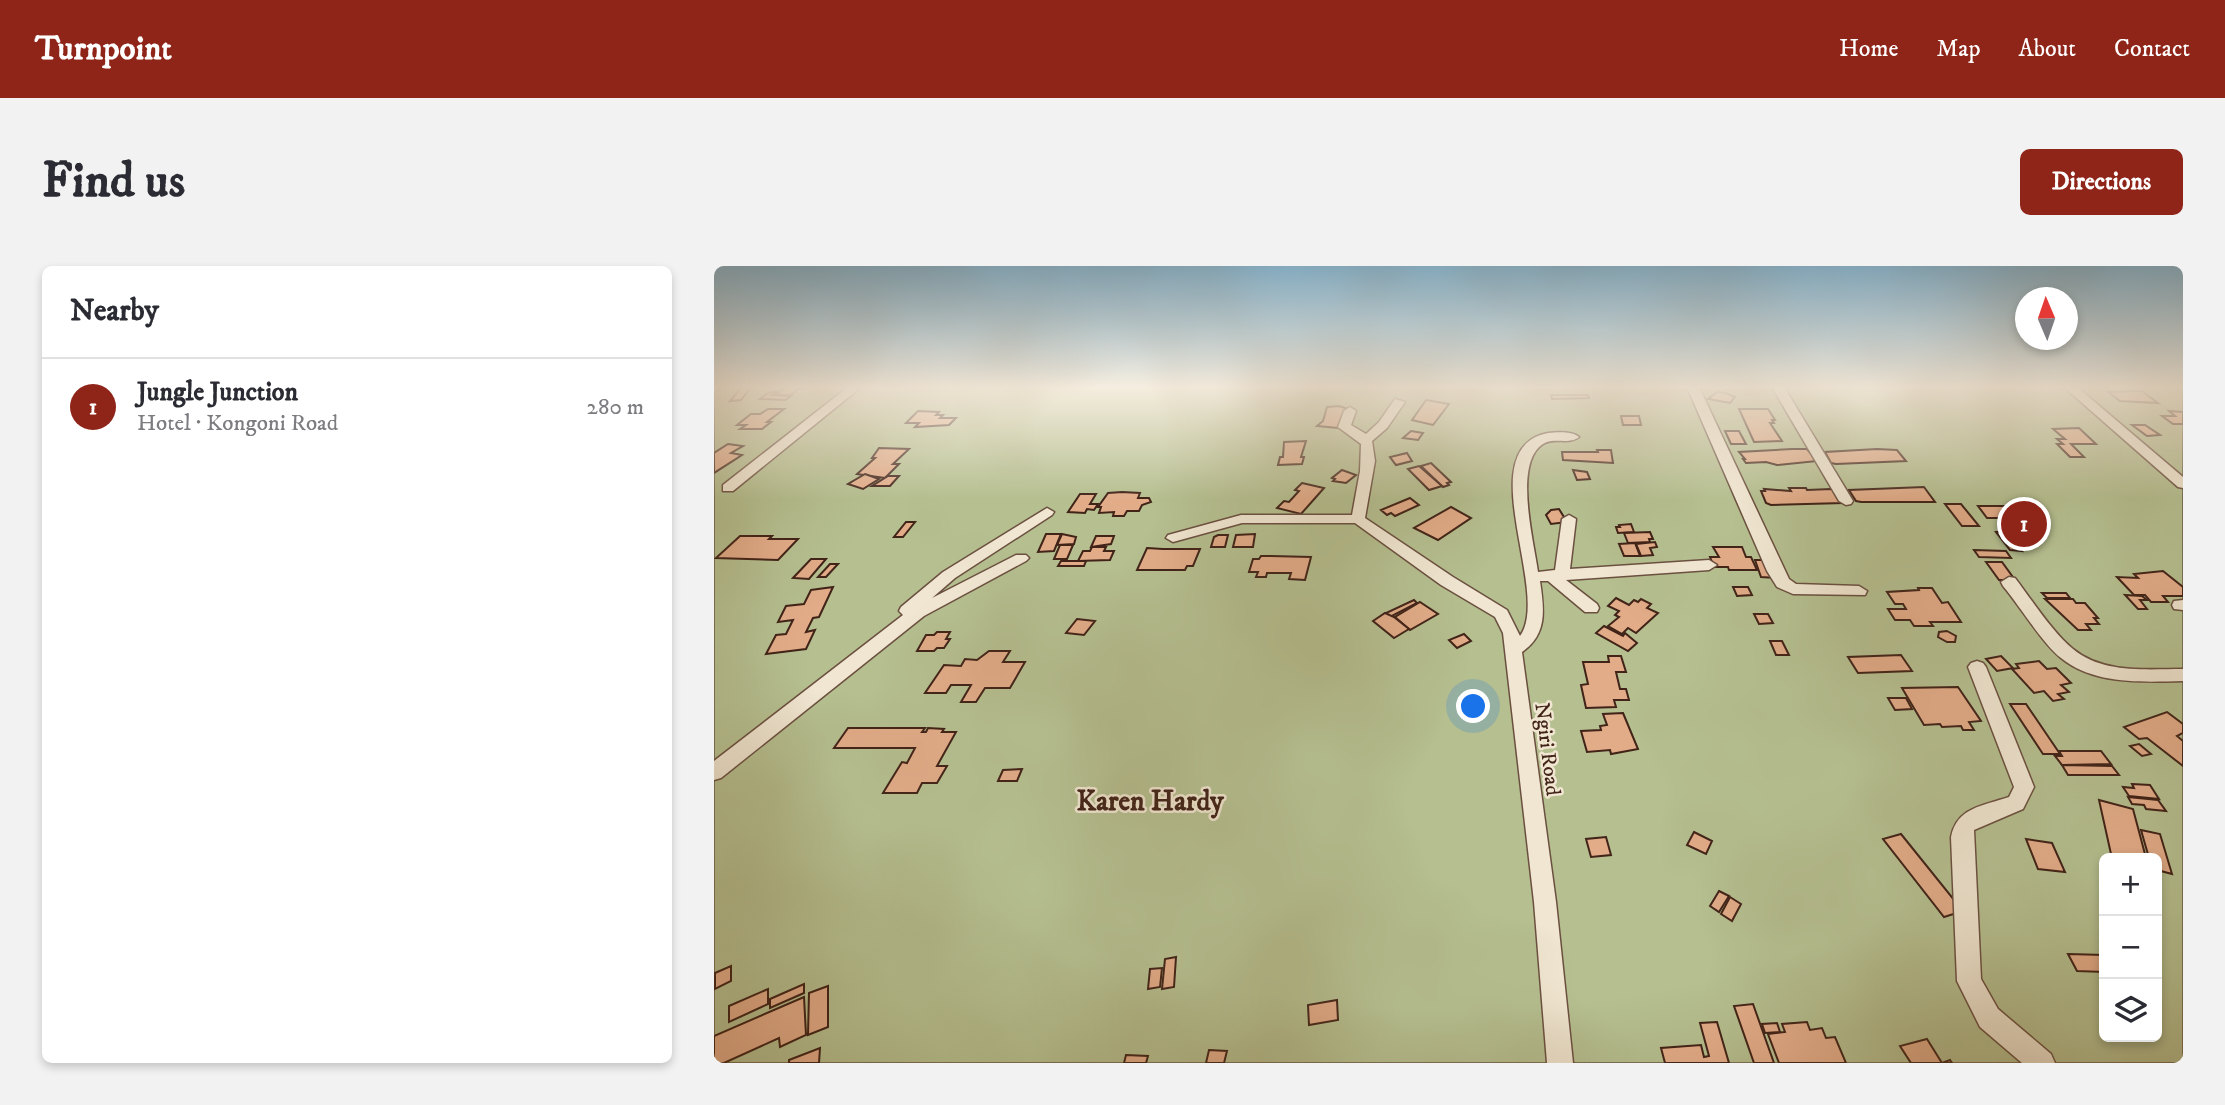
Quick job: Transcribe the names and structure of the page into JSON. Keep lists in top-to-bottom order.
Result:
{
  "streets": {
    "street": ["Ngiri Road"]
  },
  "districts": ["Karen Hardy"],
  "north": "top",
  "page": {
    "header": "Turnpoint",
    "nav": [
      "Home",
      "Map",
      "About",
      "Contact"
    ],
    "buttons": "Directions",
    "title": "Find us",
    "heading": "Nearby",
    "list": [
      {
        "mark": "1",
        "name": "Jungle Junction",
        "note": "Hotel · Kongoni Road",
        "value": "280 m"
      }
    ],
    "pins": "1",
    "map_buttons": ["+", "−"]
  }
}
